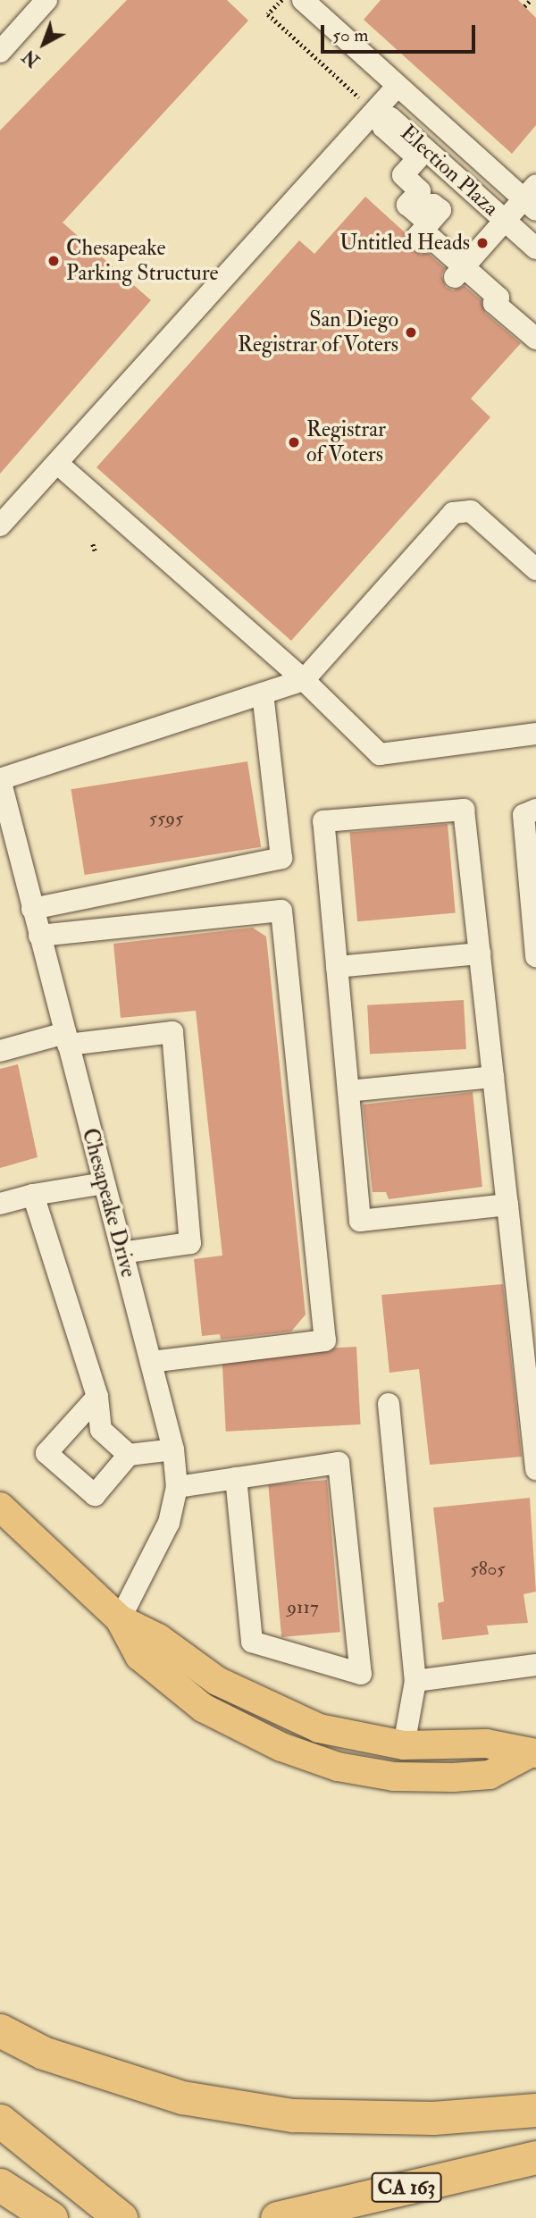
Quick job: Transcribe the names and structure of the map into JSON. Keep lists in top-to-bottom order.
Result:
{
  "streets": {
    "highway": ["CA 163"],
    "street": ["Election Plaza", "Chesapeake Drive"]
  },
  "places": [
    "Untitled Heads",
    "Chesapeake Parking Structure",
    "San Diego Registrar of Voters",
    "Registrar of Voters"
  ],
  "house_numbers": ["5595", "5805", "9117"],
  "scale_bar": "50 m",
  "north": "bottom left"
}
